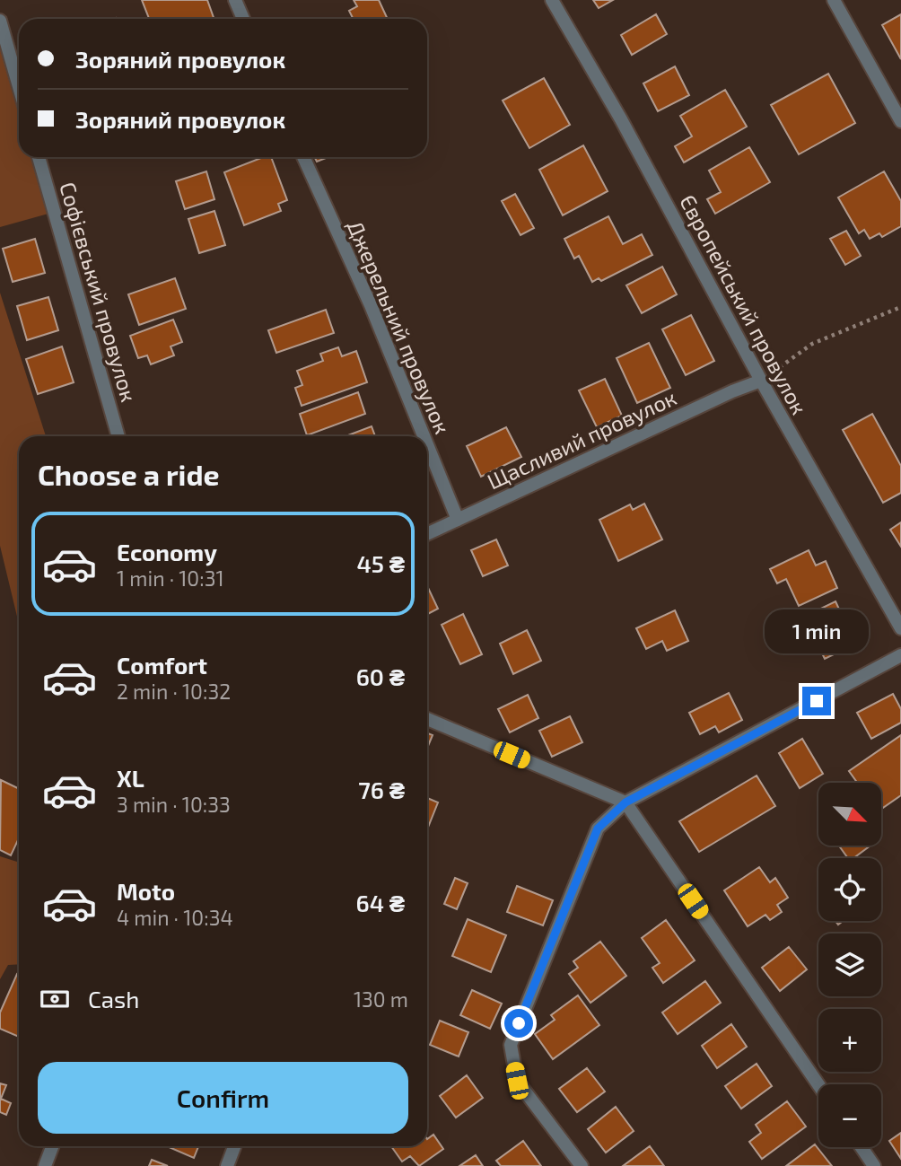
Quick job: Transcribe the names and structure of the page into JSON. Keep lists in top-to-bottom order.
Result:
{
  "streets": {
    "street": [
      "Софієвський провулок",
      "Європейський провулок",
      "Джерельний провулок",
      "Щасливий провулок"
    ]
  },
  "crossings": [
    ["Європейський провулок", "Щасливий провулок"],
    ["Джерельний провулок", "Щасливий провулок"]
  ],
  "north": "bottom right",
  "page": {
    "banner": ["Зоряний провулок", "Зоряний провулок"],
    "heading": "Choose a ride",
    "list": [
      {
        "name": "Economy",
        "note": "1 min · 10:31",
        "value": "45 ₴"
      },
      {
        "name": "Comfort",
        "note": "2 min · 10:32",
        "value": "60 ₴"
      },
      {
        "name": "XL",
        "note": "3 min · 10:33",
        "value": "76 ₴"
      },
      {
        "name": "Moto",
        "note": "4 min · 10:34",
        "value": "64 ₴"
      }
    ],
    "bubble": "1 min",
    "map_buttons": ["+", "−"],
    "pay": ["Cash", "130 m"],
    "buttons": "Confirm"
  }
}
